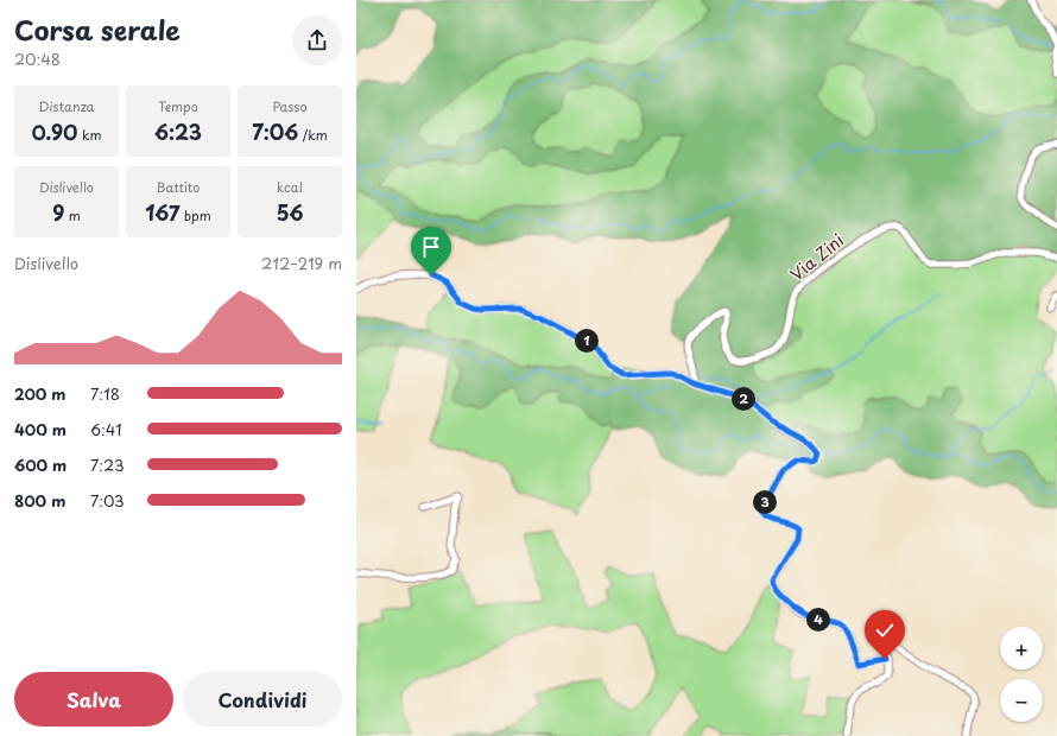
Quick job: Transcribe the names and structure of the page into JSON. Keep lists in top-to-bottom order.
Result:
{
  "streets": {
    "street": ["Via Zini"]
  },
  "page": {
    "heading": ["Corsa serale", "20:48"],
    "stats": [
      ["Distanza", "0.90 km"],
      ["Tempo", "6:23"],
      ["Passo", "7:06 /km"],
      ["Dislivello", "9 m"],
      ["Battito", "167 bpm"],
      ["kcal", "56"]
    ],
    "chart": ["Dislivello", "212–219 m"],
    "pins": [
      "1",
      "2",
      "3",
      "4"
    ],
    "list": [
      {
        "name": "200 m",
        "note": "7:18"
      },
      {
        "name": "400 m",
        "note": "6:41"
      },
      {
        "name": "600 m",
        "note": "7:23"
      },
      {
        "name": "800 m",
        "note": "7:03"
      }
    ],
    "map_buttons": ["+", "−"],
    "buttons": ["Salva", "Condividi"]
  }
}
